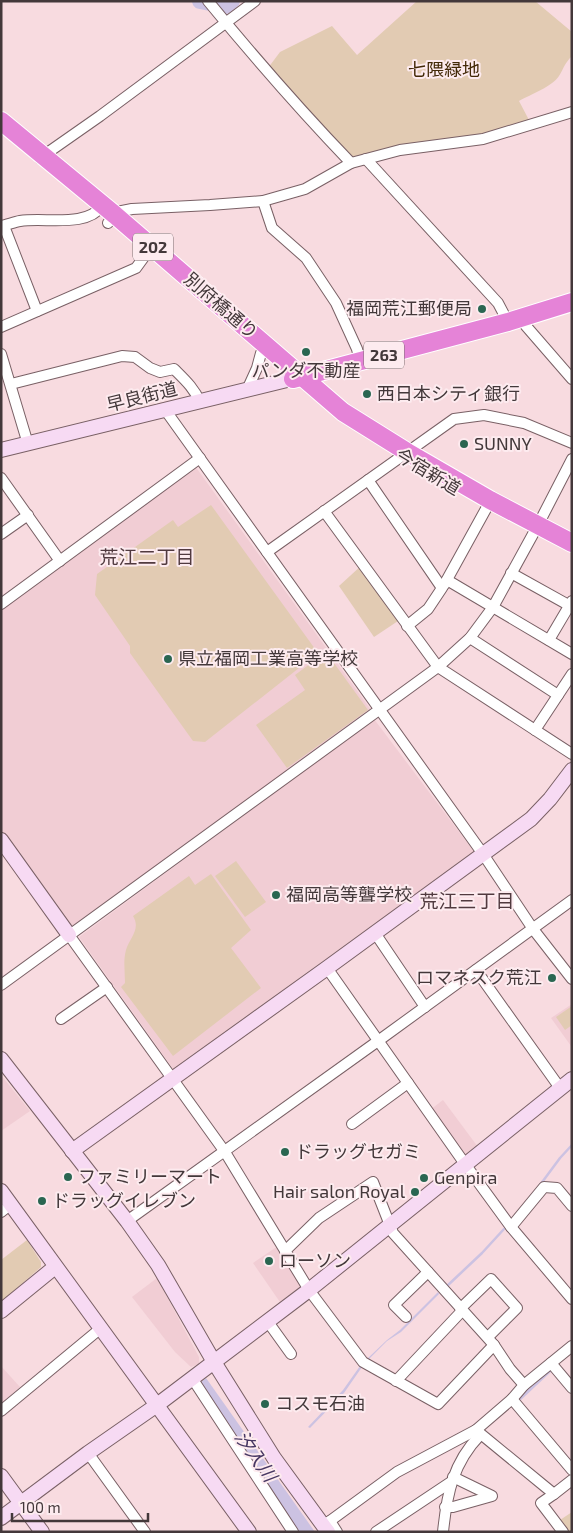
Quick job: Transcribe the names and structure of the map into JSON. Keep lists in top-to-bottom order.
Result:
{
  "streets": {
    "highway": [
      "202",
      "別府橋通り",
      "263",
      "今宿新道"
    ],
    "street": ["早良街道"]
  },
  "crossings": [
    ["別府橋通り", "263"],
    ["別府橋通り", "早良街道"],
    ["別府橋通り", "今宿新道"],
    ["263", "早良街道"],
    ["263", "今宿新道"],
    ["早良街道", "今宿新道"]
  ],
  "districts": ["荒江二丁目", "荒江三丁目"],
  "water": ["汐入川"],
  "parks": ["七隈緑地"],
  "places": [
    "福岡荒江郵便局",
    "パンダ不動産",
    "西日本シティ銀行",
    "SUNNY",
    "県立福岡工業高等学校",
    "福岡高等聾学校",
    "ロマネスク荒江",
    "ドラッグセガミ",
    "ファミリーマート",
    "Genpira",
    "Hair salon Royal",
    "ドラッグイレブン",
    "ローソン",
    "コスモ石油"
  ],
  "scale_bar": "100 m"
}
